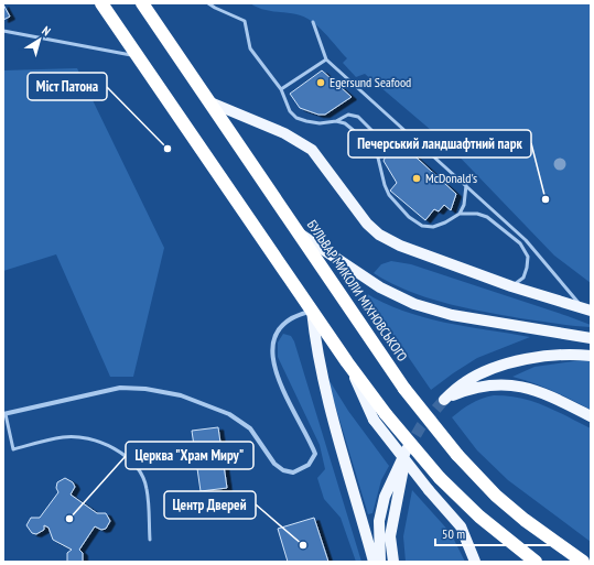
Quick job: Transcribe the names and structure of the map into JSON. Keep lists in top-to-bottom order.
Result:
{
  "streets": {
    "highway": ["БУЛЬВАР МИКОЛИ МІХНОВСЬКОГО"]
  },
  "places": [
    "Egersund Seafood",
    "Міст Патона",
    "McDonald's",
    "Печерський ландшафтний парк",
    "Церква \"Храм Миру\"",
    "Центр Дверей"
  ],
  "scale_bar": "50 m",
  "north": "top right"
}
